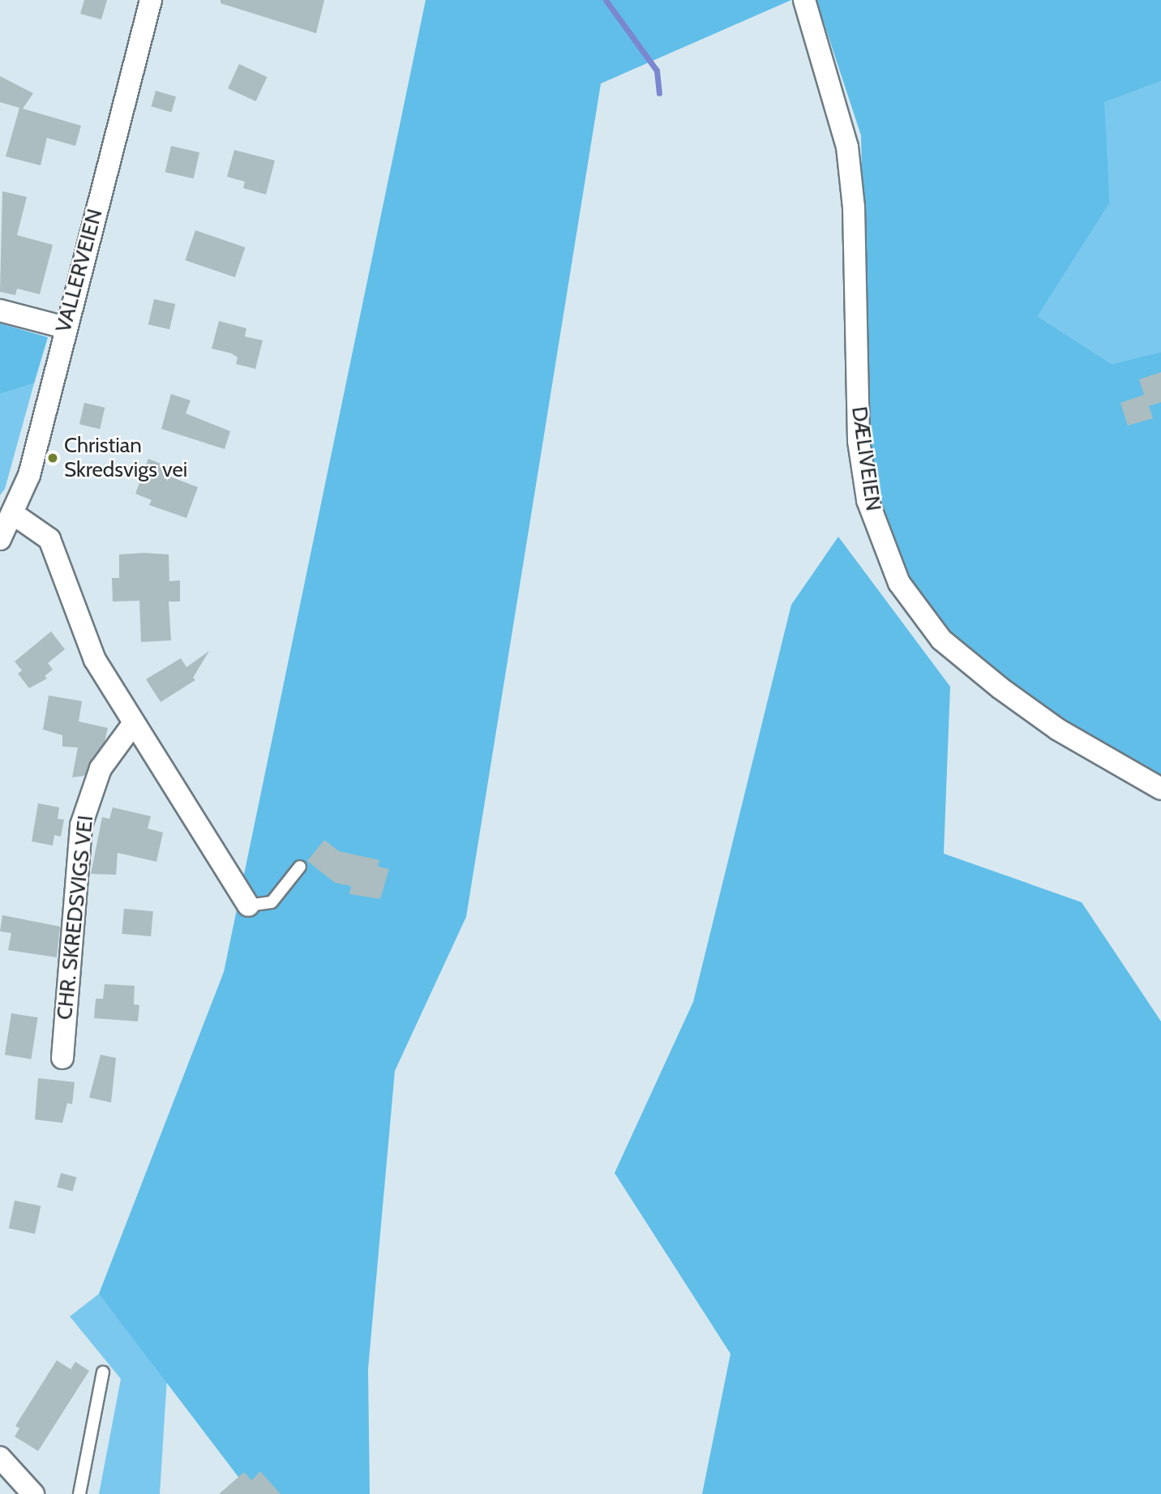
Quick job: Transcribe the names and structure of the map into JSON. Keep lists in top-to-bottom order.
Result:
{
  "streets": {
    "street": ["VALLERVEIEN", "DÆLIVEIEN", "CHR. SKREDSVIGS VEI"]
  },
  "places": ["Christian Skredsvigs vei"]
}
